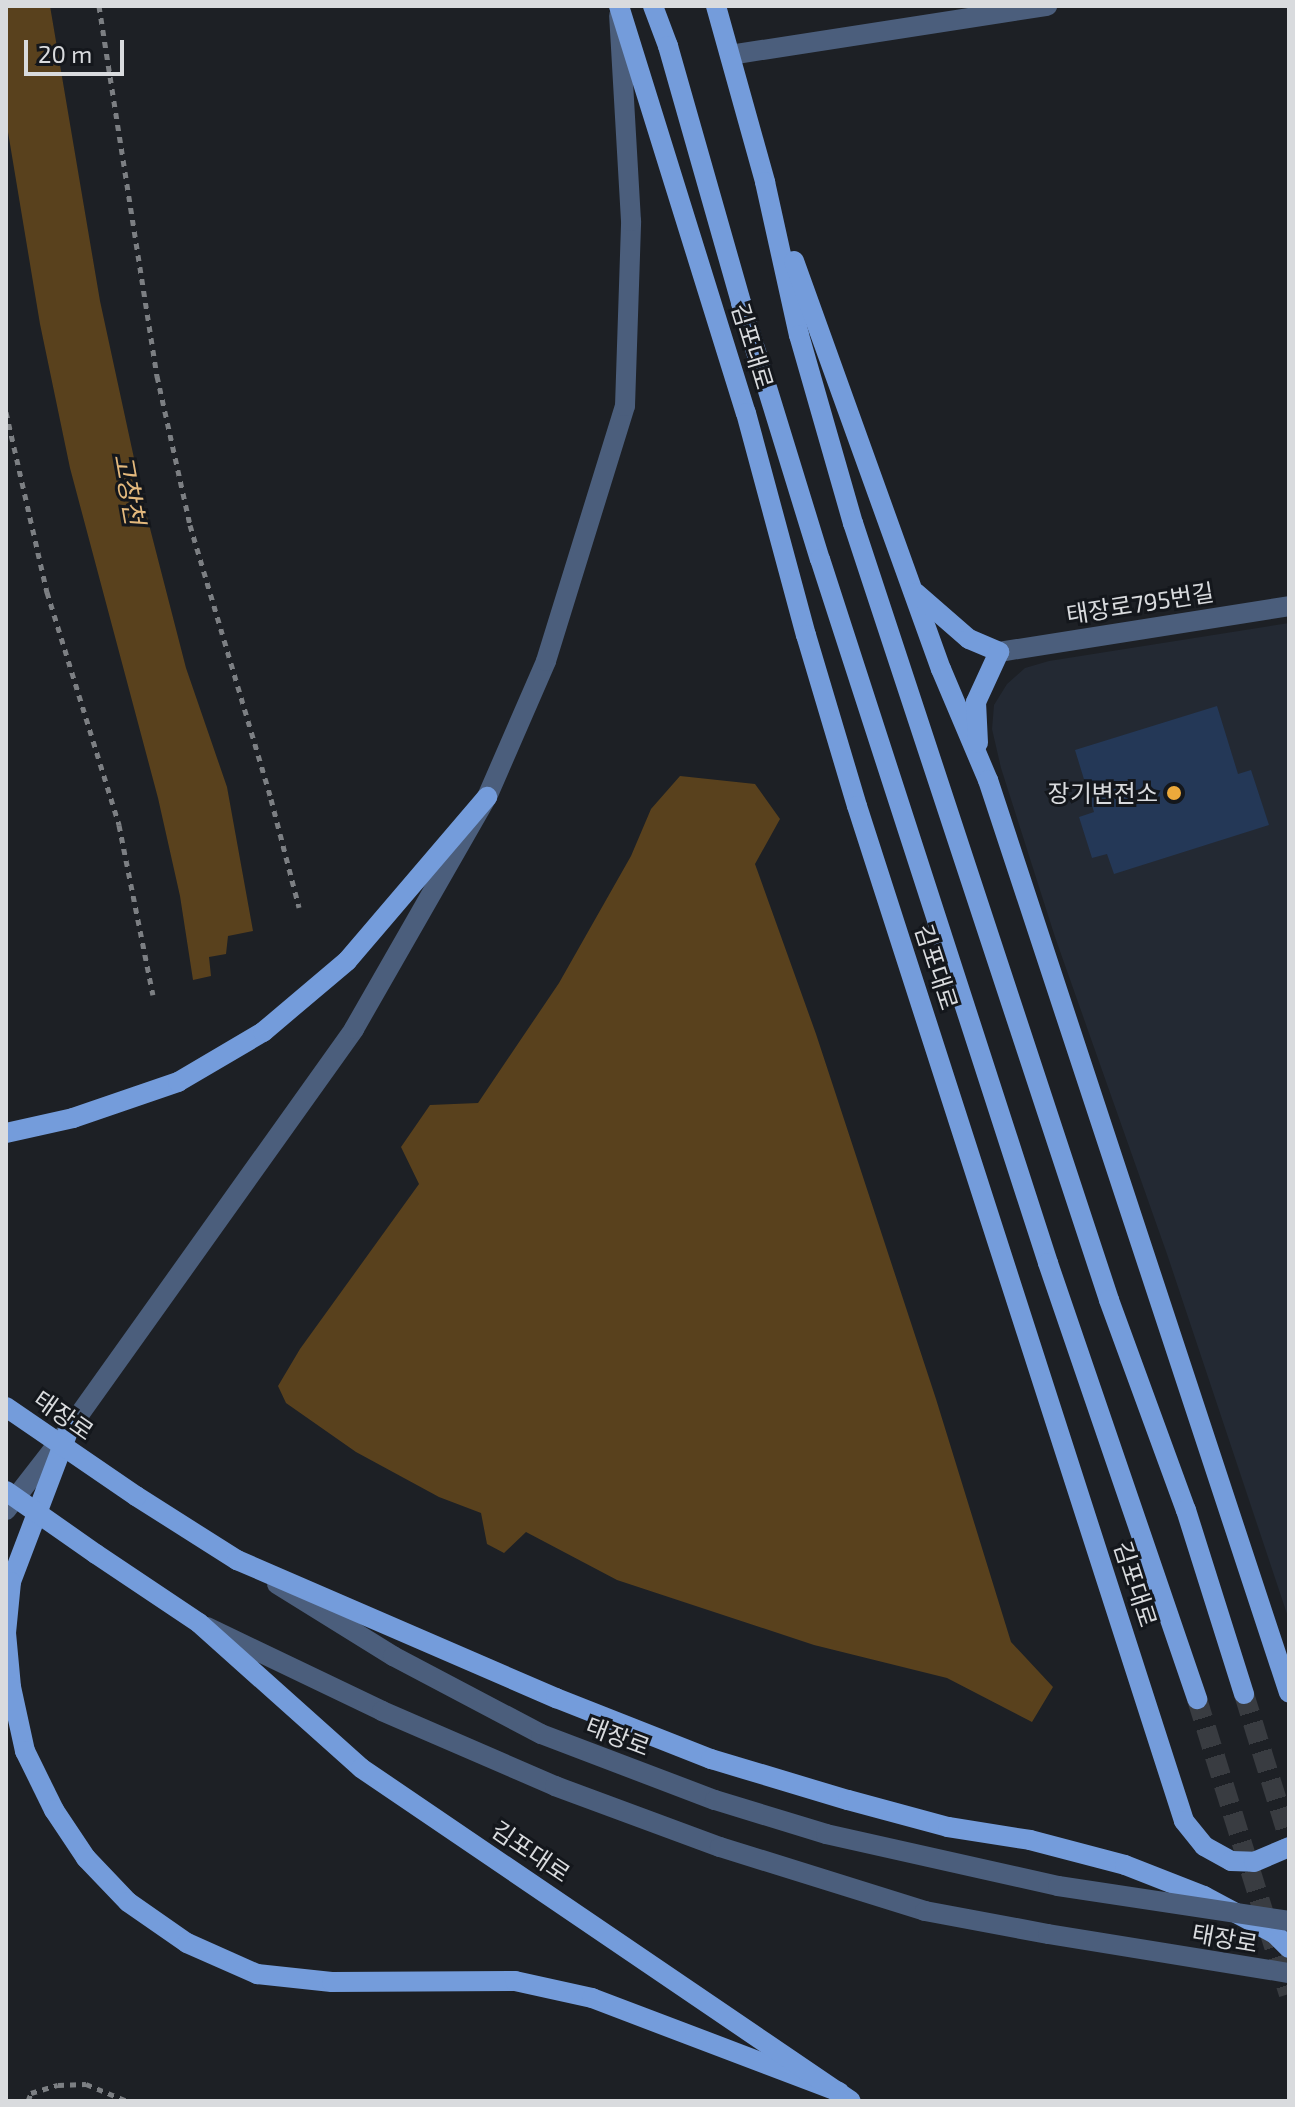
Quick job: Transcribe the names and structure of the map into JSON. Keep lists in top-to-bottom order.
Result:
{
  "streets": {
    "main road": ["김포대로", "태장로"],
    "street": ["태장로795번길"]
  },
  "crossings": [
    ["김포대로", "태장로"]
  ],
  "water": ["고창천"],
  "places": ["장기변전소"],
  "scale_bar": "20 m"
}
